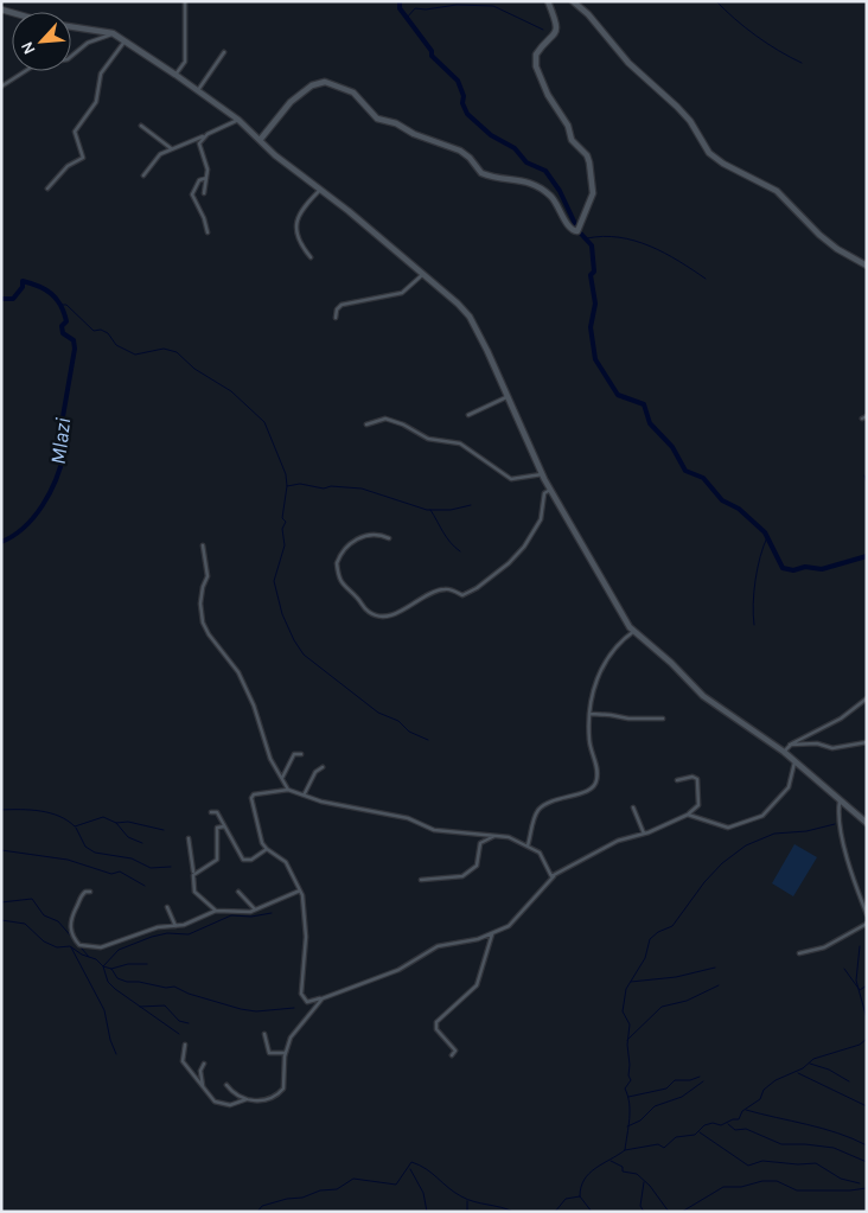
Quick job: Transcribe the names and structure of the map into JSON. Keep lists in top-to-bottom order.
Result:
{
  "water": ["Mlazi"],
  "north": "bottom left"
}
